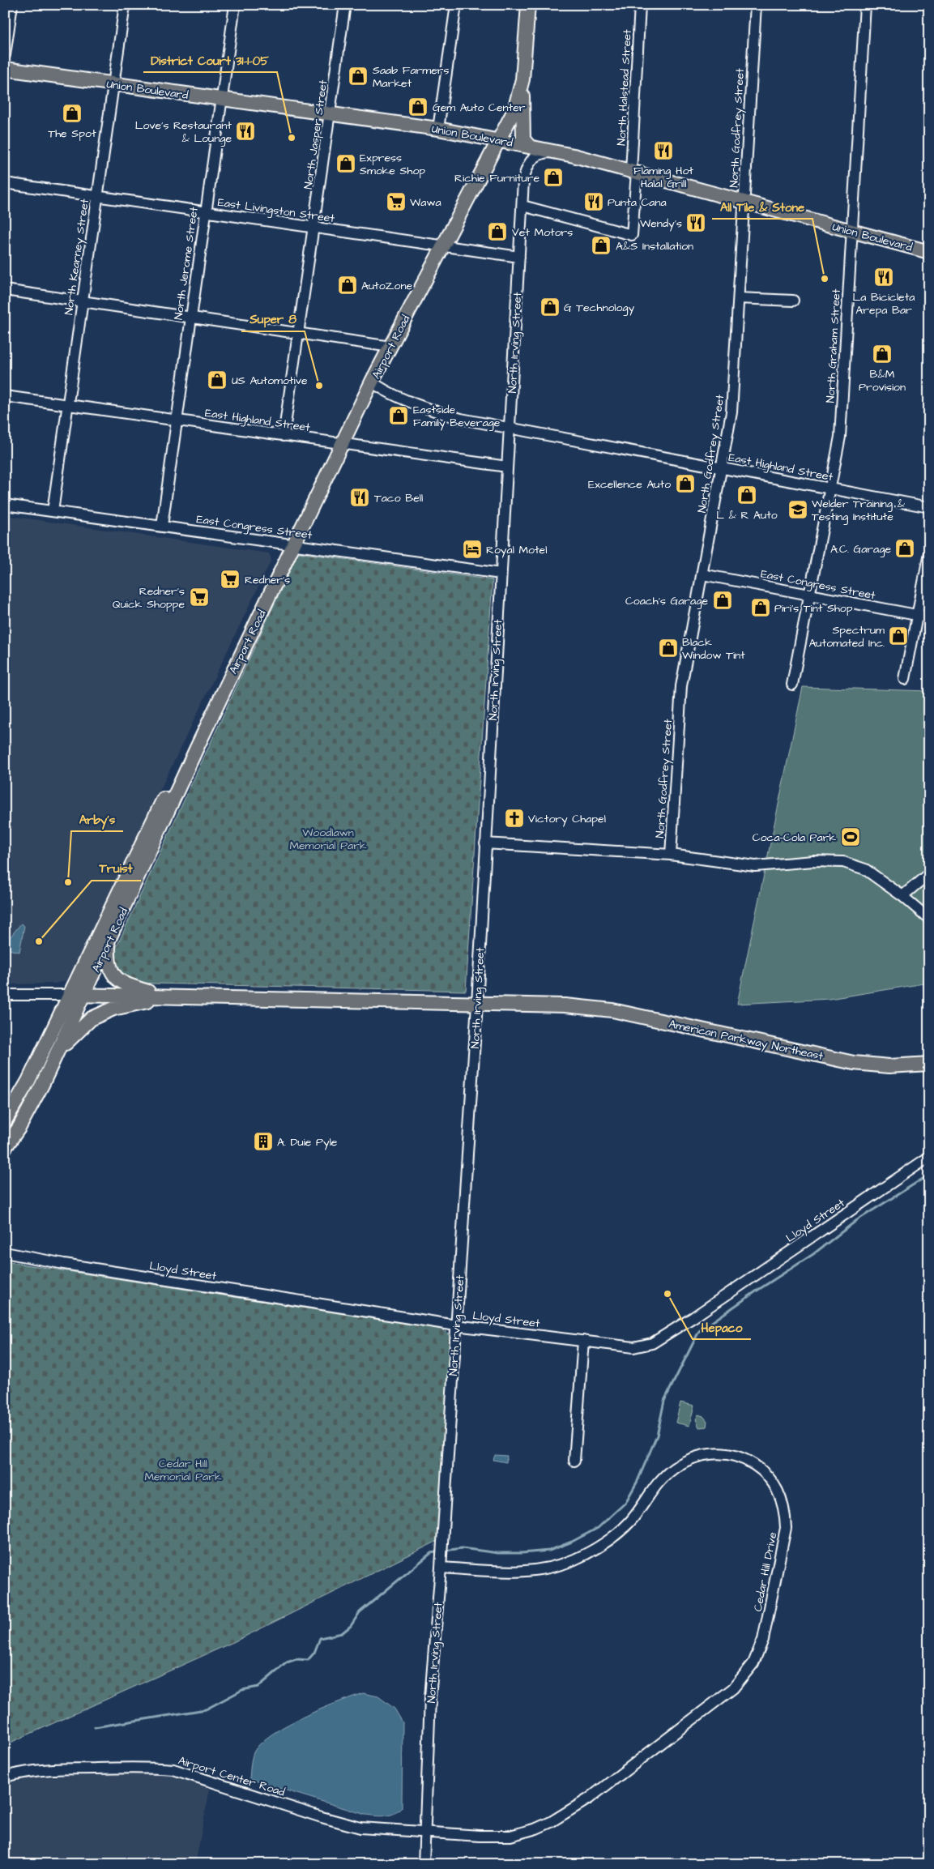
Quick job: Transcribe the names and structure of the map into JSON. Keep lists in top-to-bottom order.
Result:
{
  "streets": {
    "main road": ["Union Boulevard", "Airport Road", "American Parkway Northeast"],
    "street": [
      "North Halstead Street",
      "North Godfrey Street",
      "North Jasper Street",
      "East Livingston Street",
      "North Kearney Street",
      "North Jerome Street",
      "North Irving Street",
      "North Graham Street",
      "East Highland Street",
      "East Congress Street",
      "Lloyd Street",
      "Cedar Hill Drive",
      "Airport Center Road"
    ]
  },
  "crossings": [
    ["North Halstead Street", "Union Boulevard"],
    ["North Halstead Street", "North Irving Street"],
    ["Union Boulevard", "North Godfrey Street"],
    ["Union Boulevard", "North Jasper Street"],
    ["Union Boulevard", "North Kearney Street"],
    ["Union Boulevard", "North Jerome Street"],
    ["Union Boulevard", "North Irving Street"],
    ["Union Boulevard", "North Graham Street"],
    ["Union Boulevard", "Airport Road"],
    ["North Godfrey Street", "East Highland Street"],
    ["North Godfrey Street", "East Congress Street"],
    ["North Jasper Street", "East Livingston Street"],
    ["North Jasper Street", "East Highland Street"],
    ["East Livingston Street", "North Kearney Street"],
    ["East Livingston Street", "North Jerome Street"],
    ["East Livingston Street", "North Irving Street"],
    ["East Livingston Street", "Airport Road"],
    ["North Kearney Street", "East Highland Street"],
    ["North Kearney Street", "East Congress Street"],
    ["North Jerome Street", "East Highland Street"],
    ["North Jerome Street", "East Congress Street"],
    ["North Irving Street", "East Highland Street"],
    ["North Irving Street", "East Congress Street"],
    ["North Irving Street", "American Parkway Northeast"],
    ["North Irving Street", "Lloyd Street"],
    ["North Irving Street", "Cedar Hill Drive"],
    ["North Irving Street", "Airport Center Road"],
    ["North Graham Street", "East Highland Street"],
    ["North Graham Street", "East Congress Street"],
    ["Airport Road", "East Highland Street"],
    ["Airport Road", "East Congress Street"],
    ["Cedar Hill Drive", "Airport Center Road"]
  ],
  "parks": ["Woodlawn Memorial Park", "Cedar Hill Memorial Park"],
  "places": {
    "shop": [
      "Saab Farmers Market",
      "Gem Auto Center",
      "The Spot",
      "Express Smoke Shop",
      "Richie Furniture",
      "Vet Motors",
      "A&S Installation",
      "AutoZone",
      "G Technology",
      "B&M Provision",
      "US Automotive",
      "Eastside Family Beverage",
      "Excellence Auto",
      "L & R Auto",
      "A.C. Garage",
      "Coach's Garage",
      "Piri's Tint Shop",
      "Spectrum Automated Inc.",
      "Black Window Tint"
    ],
    "restaurant": [
      "Love’s Restaurant & Lounge",
      "Flaming Hot Halal Grill",
      "Punta Cana",
      "Wendy's",
      "La Bicicleta Arepa Bar",
      "Taco Bell"
    ],
    "other": [
      "District Court 31-1-05",
      "All Tile & Stone",
      "Super 8",
      "Arby's",
      "Truist",
      "Hepaco"
    ],
    "supermarket": ["Wawa", "Redner's", "Redner's Quick Shoppe"],
    "school or university": ["Welder Training & Testing Institute"],
    "hotel": ["Royal Motel"],
    "church": ["Victory Chapel"],
    "sports": ["Coca-Cola Park"],
    "building": ["A. Duie Pyle"]
  }
}
